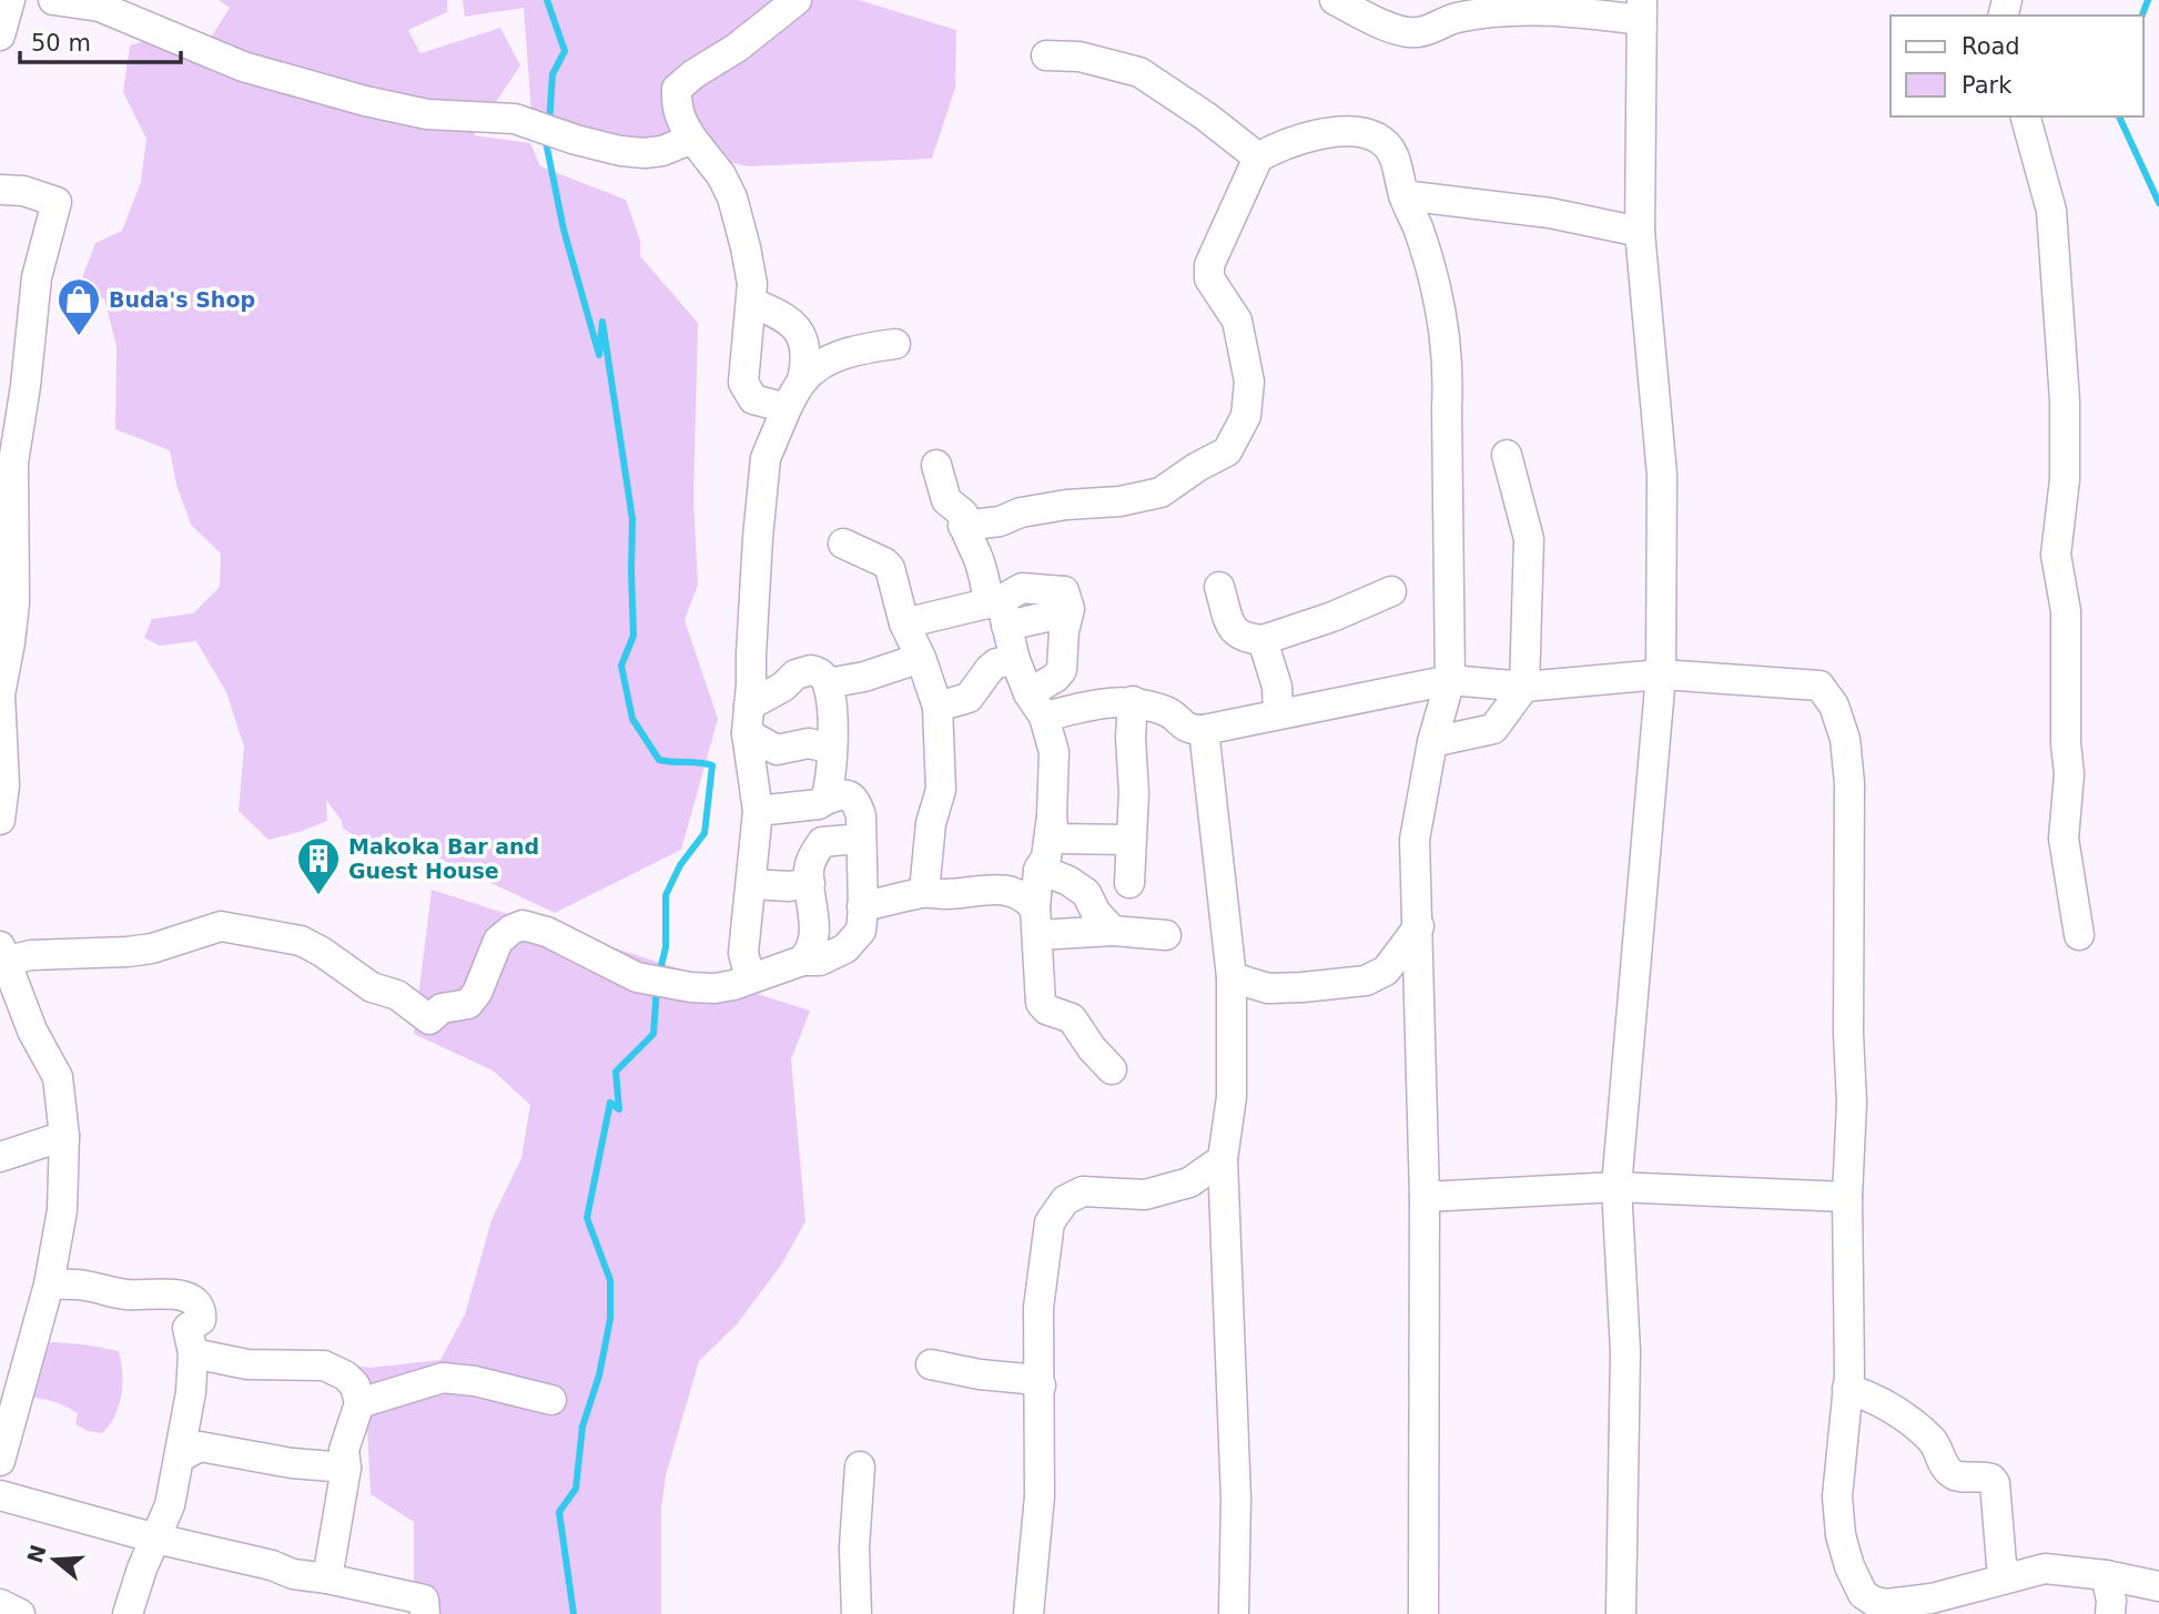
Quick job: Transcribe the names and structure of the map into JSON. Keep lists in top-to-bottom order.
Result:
{
  "places": {
    "shop": ["Buda's Shop"],
    "building": ["Makoka Bar and Guest House"]
  },
  "legend": ["Road", "Park"],
  "scale_bar": "50 m",
  "north": "left"
}
